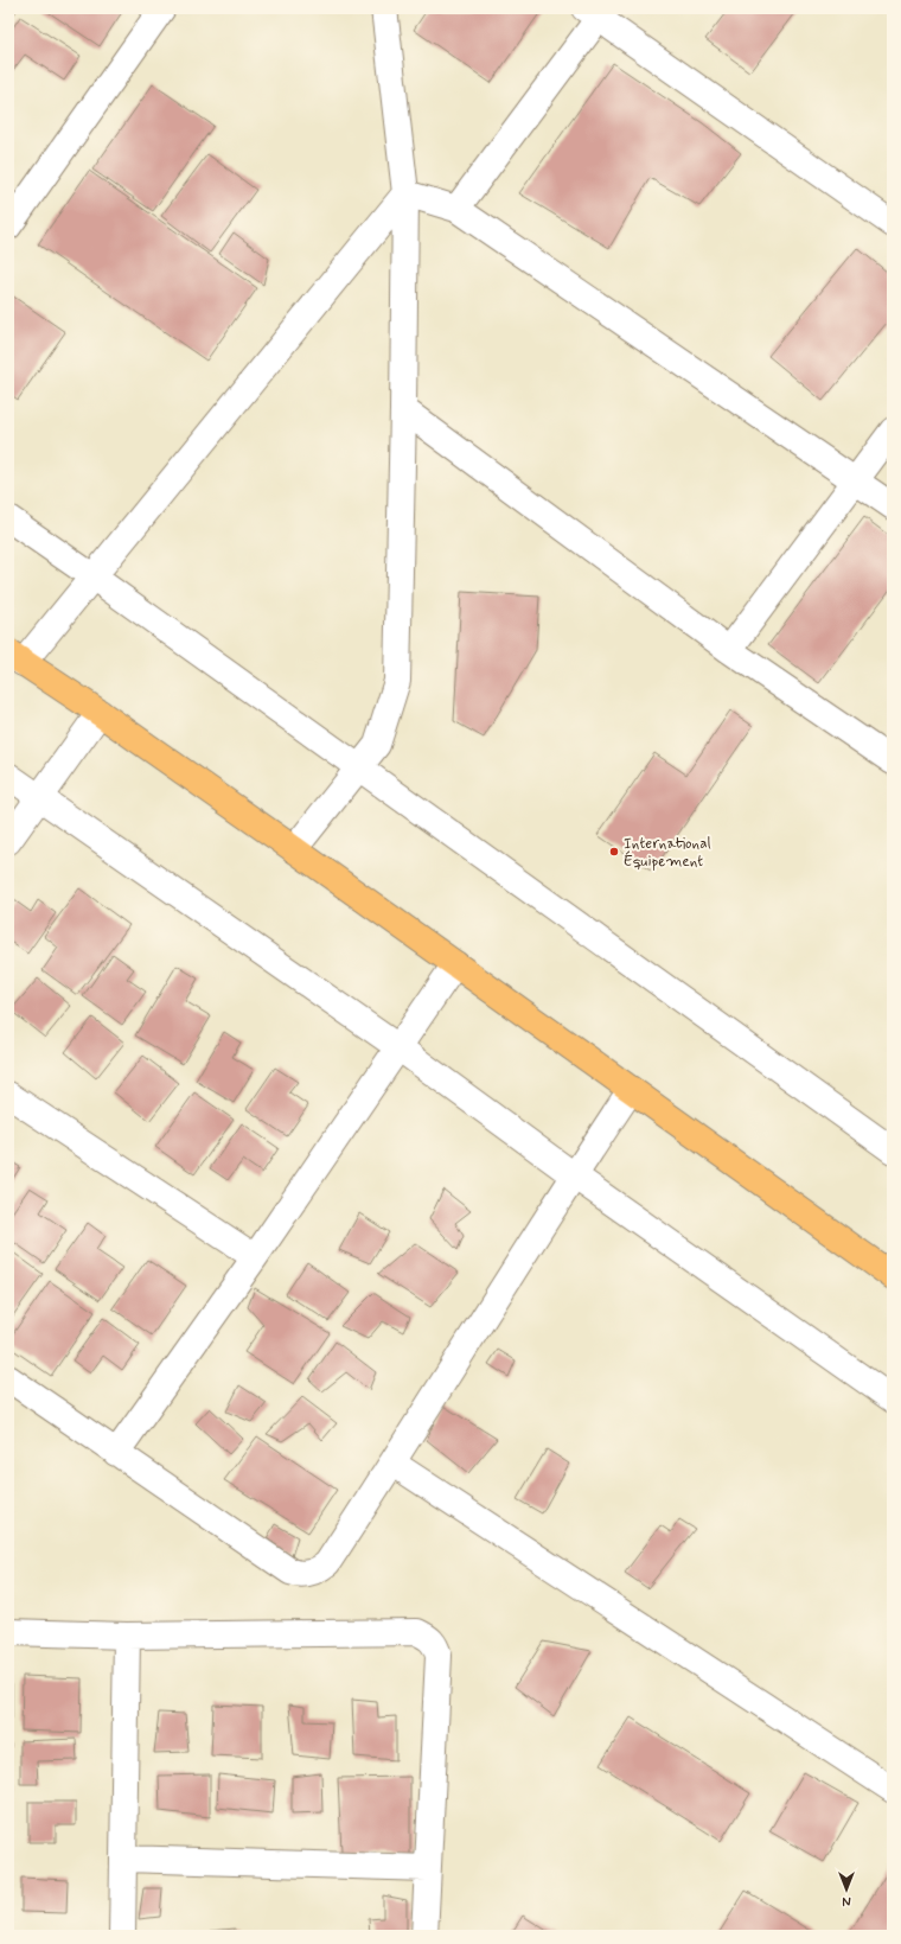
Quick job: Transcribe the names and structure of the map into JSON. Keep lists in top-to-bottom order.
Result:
{
  "places": ["International Équipement"],
  "north": "bottom"
}
